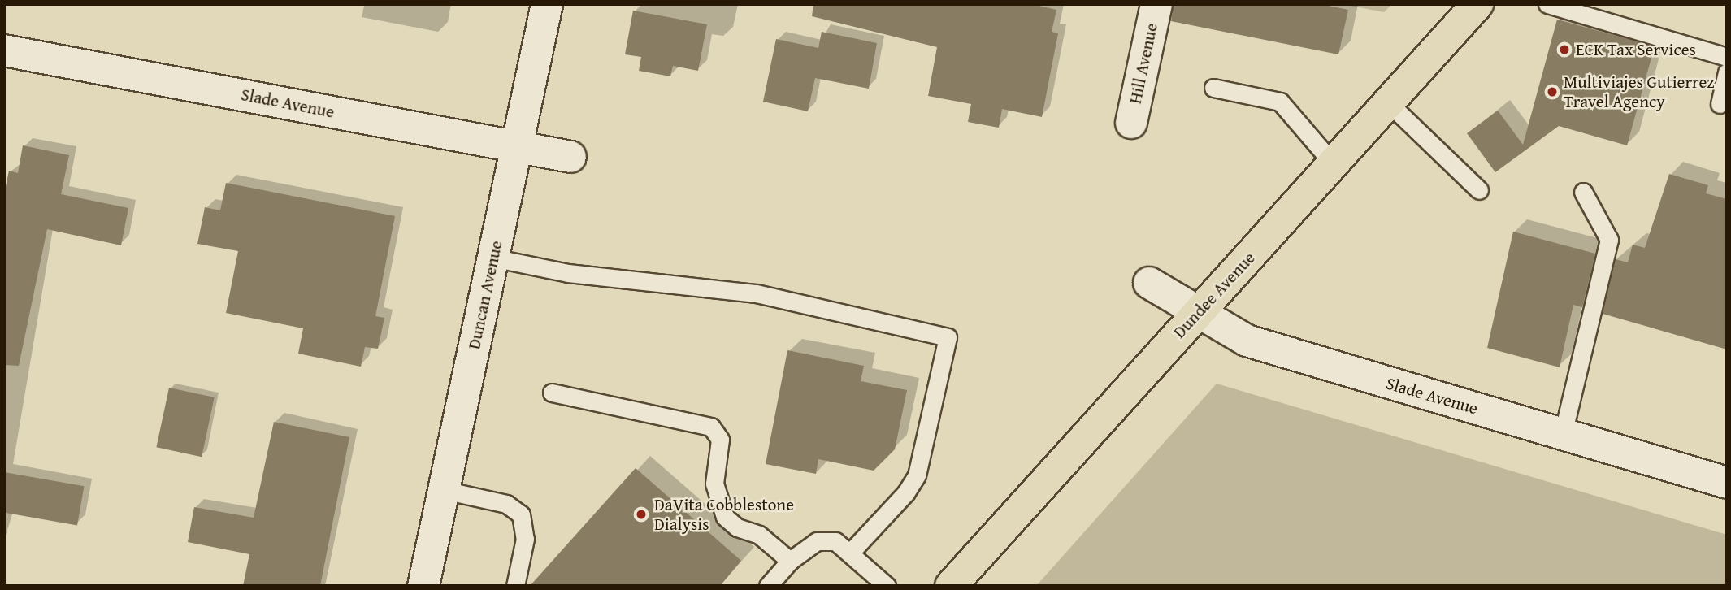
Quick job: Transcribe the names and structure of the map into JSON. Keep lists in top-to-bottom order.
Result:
{
  "streets": {
    "main road": ["Dundee Avenue"],
    "street": ["Hill Avenue", "Slade Avenue", "Duncan Avenue"]
  },
  "crossings": [
    ["Slade Avenue", "Duncan Avenue"],
    ["Slade Avenue", "Dundee Avenue"]
  ],
  "places": ["ECK Tax Services", "Multiviajes Gutierrez Travel Agency", "DaVita Cobblestone Dialysis"]
}
